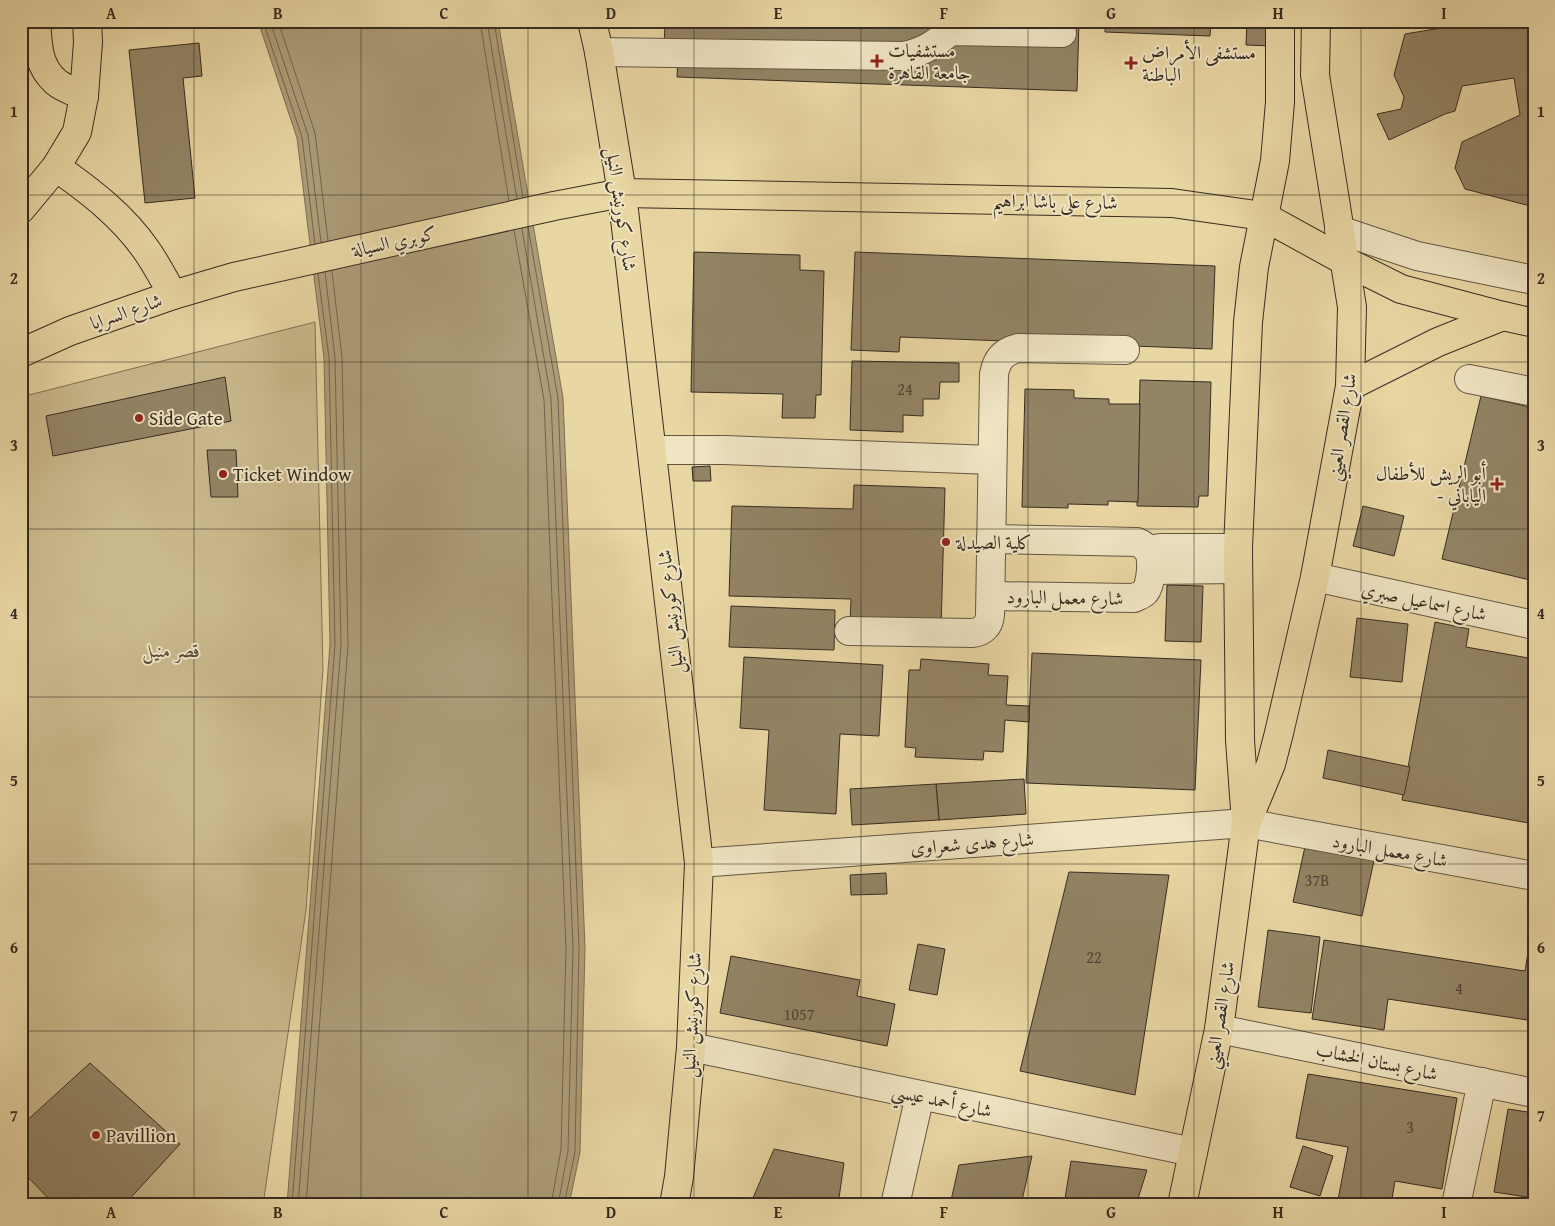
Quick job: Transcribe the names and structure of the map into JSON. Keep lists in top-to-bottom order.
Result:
{
  "streets": {
    "main road": [
      "شارع على باشا ابراهيم",
      "شارع كورنيش النيل",
      "كوبري السيالة",
      "شارع السرايا",
      "شارع القصر العيني"
    ],
    "street": [
      "شارع معمل البارود",
      "شارع اسماعيل صبري",
      "شارع هدى شعراوى",
      "شارع بستان الخشاب",
      "شارع أحمد عيسي"
    ]
  },
  "crossings": [
    ["شارع على باشا ابراهيم", "شارع كورنيش النيل"],
    ["شارع على باشا ابراهيم", "كوبري السيالة"],
    ["شارع على باشا ابراهيم", "شارع القصر العيني"],
    ["شارع كورنيش النيل", "شارع هدى شعراوى"],
    ["شارع كورنيش النيل", "شارع أحمد عيسي"],
    ["كوبري السيالة", "شارع السرايا"],
    ["شارع القصر العيني", "شارع معمل البارود"],
    ["شارع القصر العيني", "شارع اسماعيل صبري"],
    ["شارع القصر العيني", "شارع هدى شعراوى"],
    ["شارع القصر العيني", "شارع بستان الخشاب"],
    ["شارع القصر العيني", "شارع أحمد عيسي"],
    ["شارع معمل البارود", "شارع هدى شعراوى"]
  ],
  "parks": ["قصر منيل"],
  "places": {
    "health": ["مستشفيات جامعة القاهرة", "مستشفى الأمراض الباطنة", "أبو الريش للأطفال - الياباني"],
    "other": [
      "Side Gate",
      "Ticket Window",
      "كلية الصيدلة",
      "Pavillion"
    ]
  },
  "house_numbers": [
    "24",
    "37B",
    "22",
    "4",
    "1057",
    "3"
  ],
  "grid": {
    "columns": [
      "A",
      "B",
      "C",
      "D",
      "E",
      "F",
      "G",
      "H",
      "I"
    ],
    "rows": [
      "1",
      "2",
      "3",
      "4",
      "5",
      "6",
      "7"
    ]
  }
}
